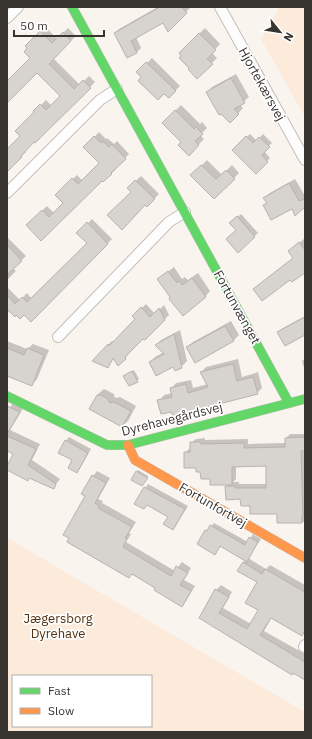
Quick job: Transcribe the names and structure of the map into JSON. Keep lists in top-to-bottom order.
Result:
{
  "streets": {
    "street": [
      "Hjortekærsvej",
      "Fortunvænget",
      "Dyrehavegårdsvej",
      "Fortunfortvej"
    ]
  },
  "crossings": [
    ["Fortunvænget", "Dyrehavegårdsvej"],
    ["Dyrehavegårdsvej", "Fortunfortvej"]
  ],
  "parks": ["Jægersborg Dyrehave"],
  "legend": ["Fast", "Slow"],
  "scale_bar": "50 m",
  "north": "bottom right"
}
